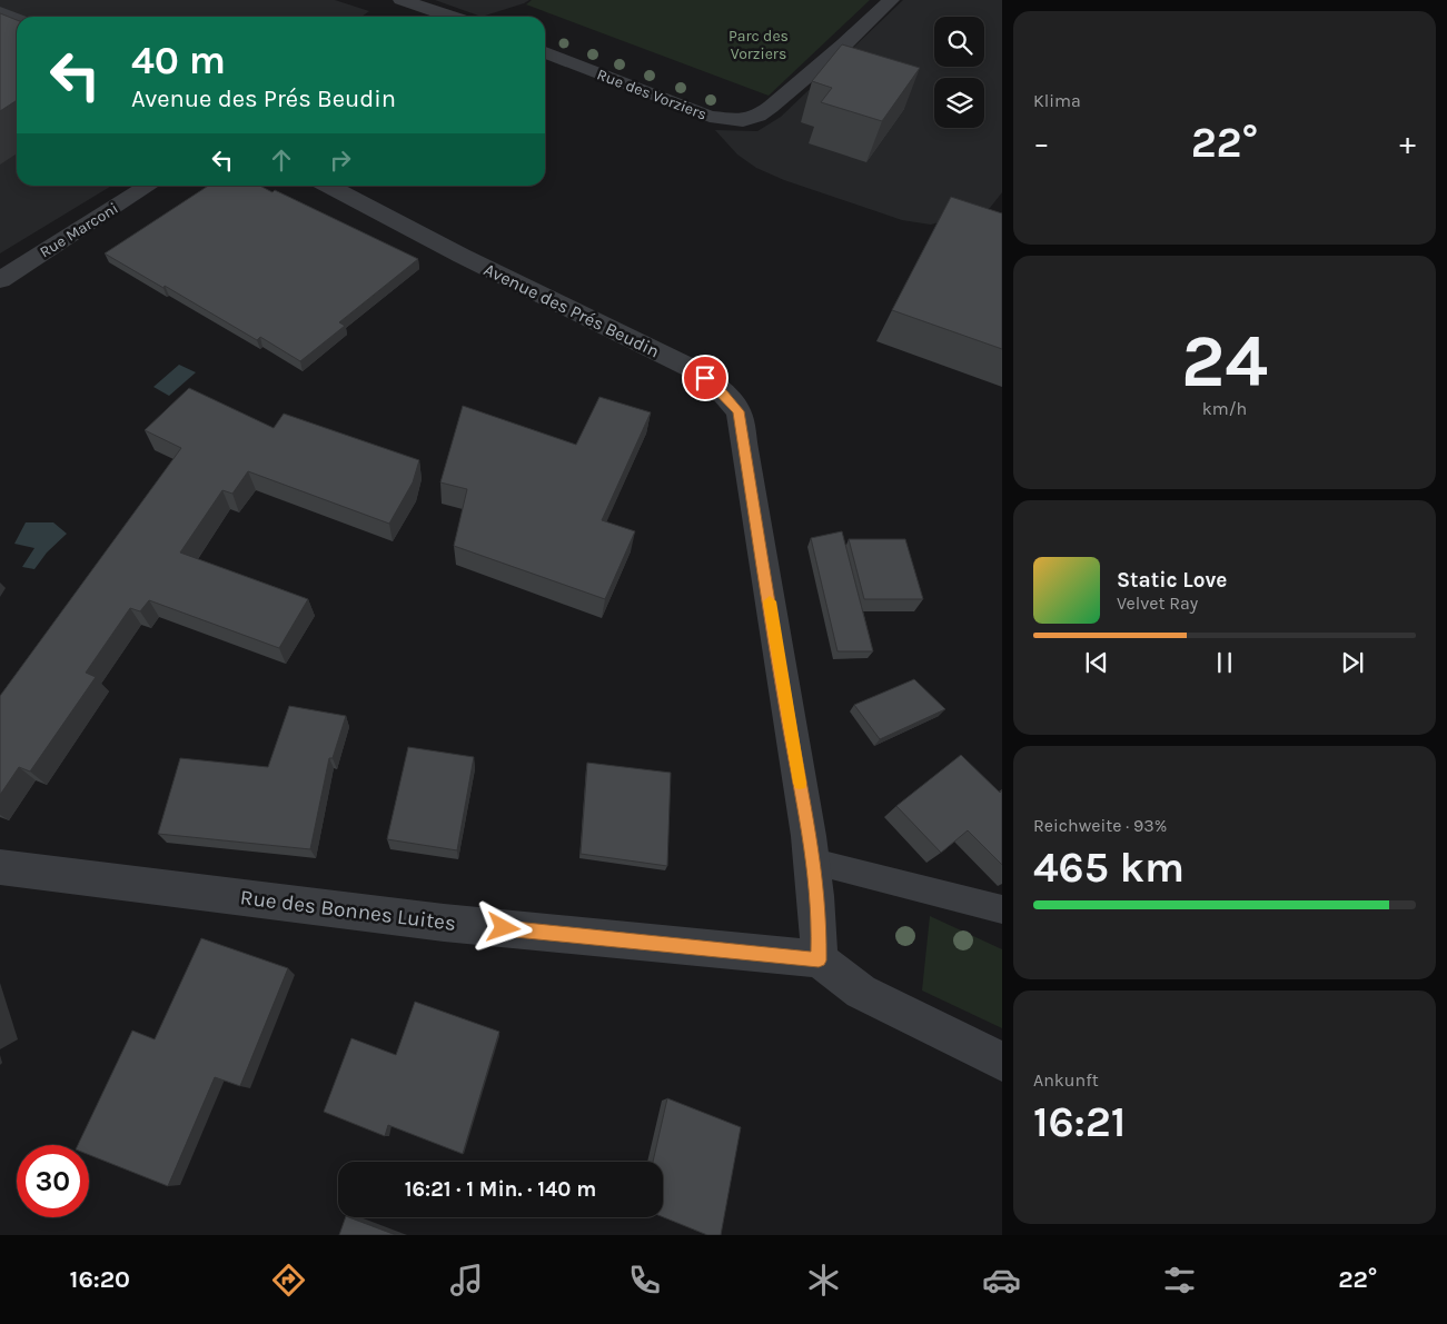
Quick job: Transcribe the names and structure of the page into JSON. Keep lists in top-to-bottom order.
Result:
{
  "streets": {
    "street": [
      "Rue des Vorziers",
      "Rue Marconi",
      "Avenue des Prés Beudin",
      "Rue des Bonnes Luites"
    ]
  },
  "crossings": [
    ["Avenue des Prés Beudin", "Rue des Bonnes Luites"]
  ],
  "parks": ["Parc des Vorziers"],
  "page": {
    "tile": [
      "Klima",
      ["24", "km/h"],
      ["Reichweite · 93%", "465 km"],
      ["Ankunft", "16:21"]
    ],
    "turn": ["40 m", "Avenue des Prés Beudin"],
    "heat": ["−", "22°", "+"],
    "song": ["Static Love", "Velvet Ray"],
    "limit": "30",
    "trip": "16:21 · 1 Min. · 140 m",
    "tabs": ["16:20", "22°"]
  }
}
